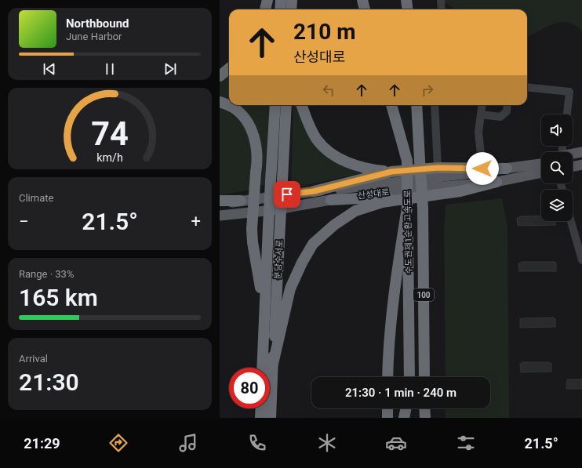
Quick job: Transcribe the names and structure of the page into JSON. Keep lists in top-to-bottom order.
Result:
{
  "streets": {
    "highway": ["수도권제1순환고속도로", "분당수서로", "100"],
    "main road": ["산성대로"]
  },
  "page": {
    "turn": ["210 m", "산성대로"],
    "song": ["Northbound", "June Harbor"],
    "tile": [
      "Climate",
      ["Range · 33%", "165 km"],
      ["Arrival", "21:30"]
    ],
    "heat": ["−", "21.5°", "+"],
    "limit": "80",
    "trip": "21:30 · 1 min · 240 m",
    "tabs": ["21:29", "21.5°"],
    "gauge": ["74", "km/h"]
  }
}
